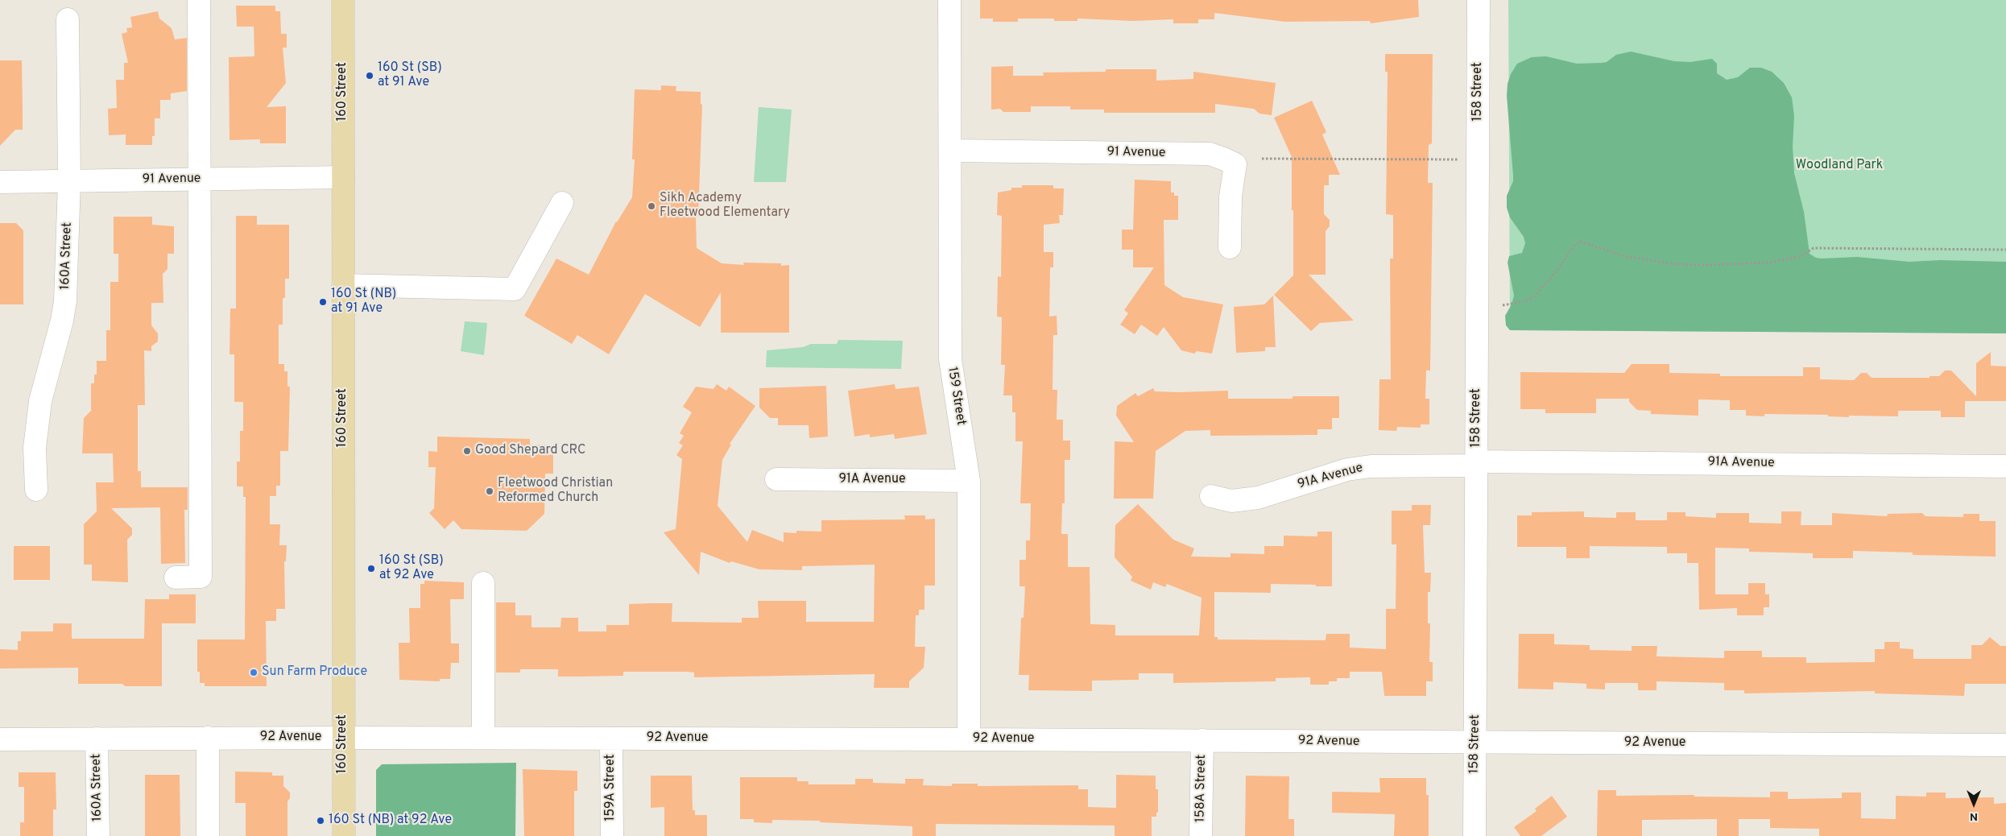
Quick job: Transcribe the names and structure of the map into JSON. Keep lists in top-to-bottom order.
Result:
{
  "streets": {
    "main road": ["160 Street"],
    "street": [
      "158 Street",
      "91 Avenue",
      "160A Street",
      "159 Street",
      "91A Avenue",
      "92 Avenue",
      "159A Street",
      "158A Street"
    ]
  },
  "crossings": [
    ["160 Street", "91 Avenue"],
    ["160 Street", "92 Avenue"],
    ["158 Street", "91A Avenue"],
    ["158 Street", "92 Avenue"],
    ["91 Avenue", "160A Street"],
    ["91 Avenue", "159 Street"],
    ["160A Street", "92 Avenue"],
    ["159 Street", "91A Avenue"],
    ["159 Street", "92 Avenue"],
    ["92 Avenue", "159A Street"],
    ["92 Avenue", "158A Street"]
  ],
  "parks": ["Woodland Park"],
  "places": [
    "160 St (SB) at 91 Ave",
    "Sikh Academy Fleetwood Elementary",
    "160 St (NB) at 91 Ave",
    "Good Shepard CRC",
    "Fleetwood Christian Reformed Church",
    "160 St (SB) at 92 Ave",
    "Sun Farm Produce",
    "160 St (NB) at 92 Ave"
  ],
  "north": "bottom"
}
